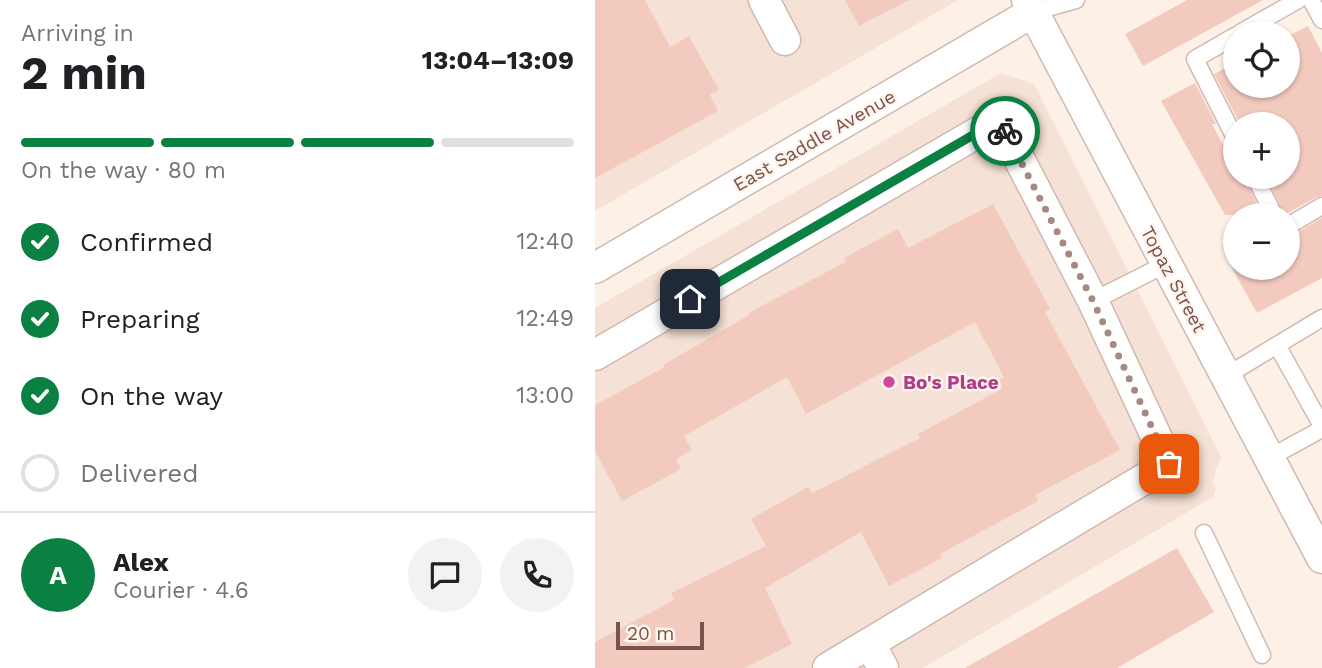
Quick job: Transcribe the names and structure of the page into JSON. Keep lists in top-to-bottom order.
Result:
{
  "streets": {
    "street": ["East Saddle Avenue", "Topaz Street"]
  },
  "crossings": [
    ["East Saddle Avenue", "Topaz Street"]
  ],
  "places": ["Bo's Place"],
  "scale_bar": "20 m",
  "page": {
    "heading": ["2 min", "Arriving in", "13:04–13:09"],
    "panel": ["Alex", "Courier · 4.6"],
    "map_buttons": ["+", "−"],
    "bar": "On the way · 80 m",
    "list": [
      ["Confirmed", "12:40"],
      ["Preparing", "12:49"],
      ["On the way", "13:00"],
      "Delivered"
    ],
    "round": "A",
    "scale": "20 m"
  }
}
